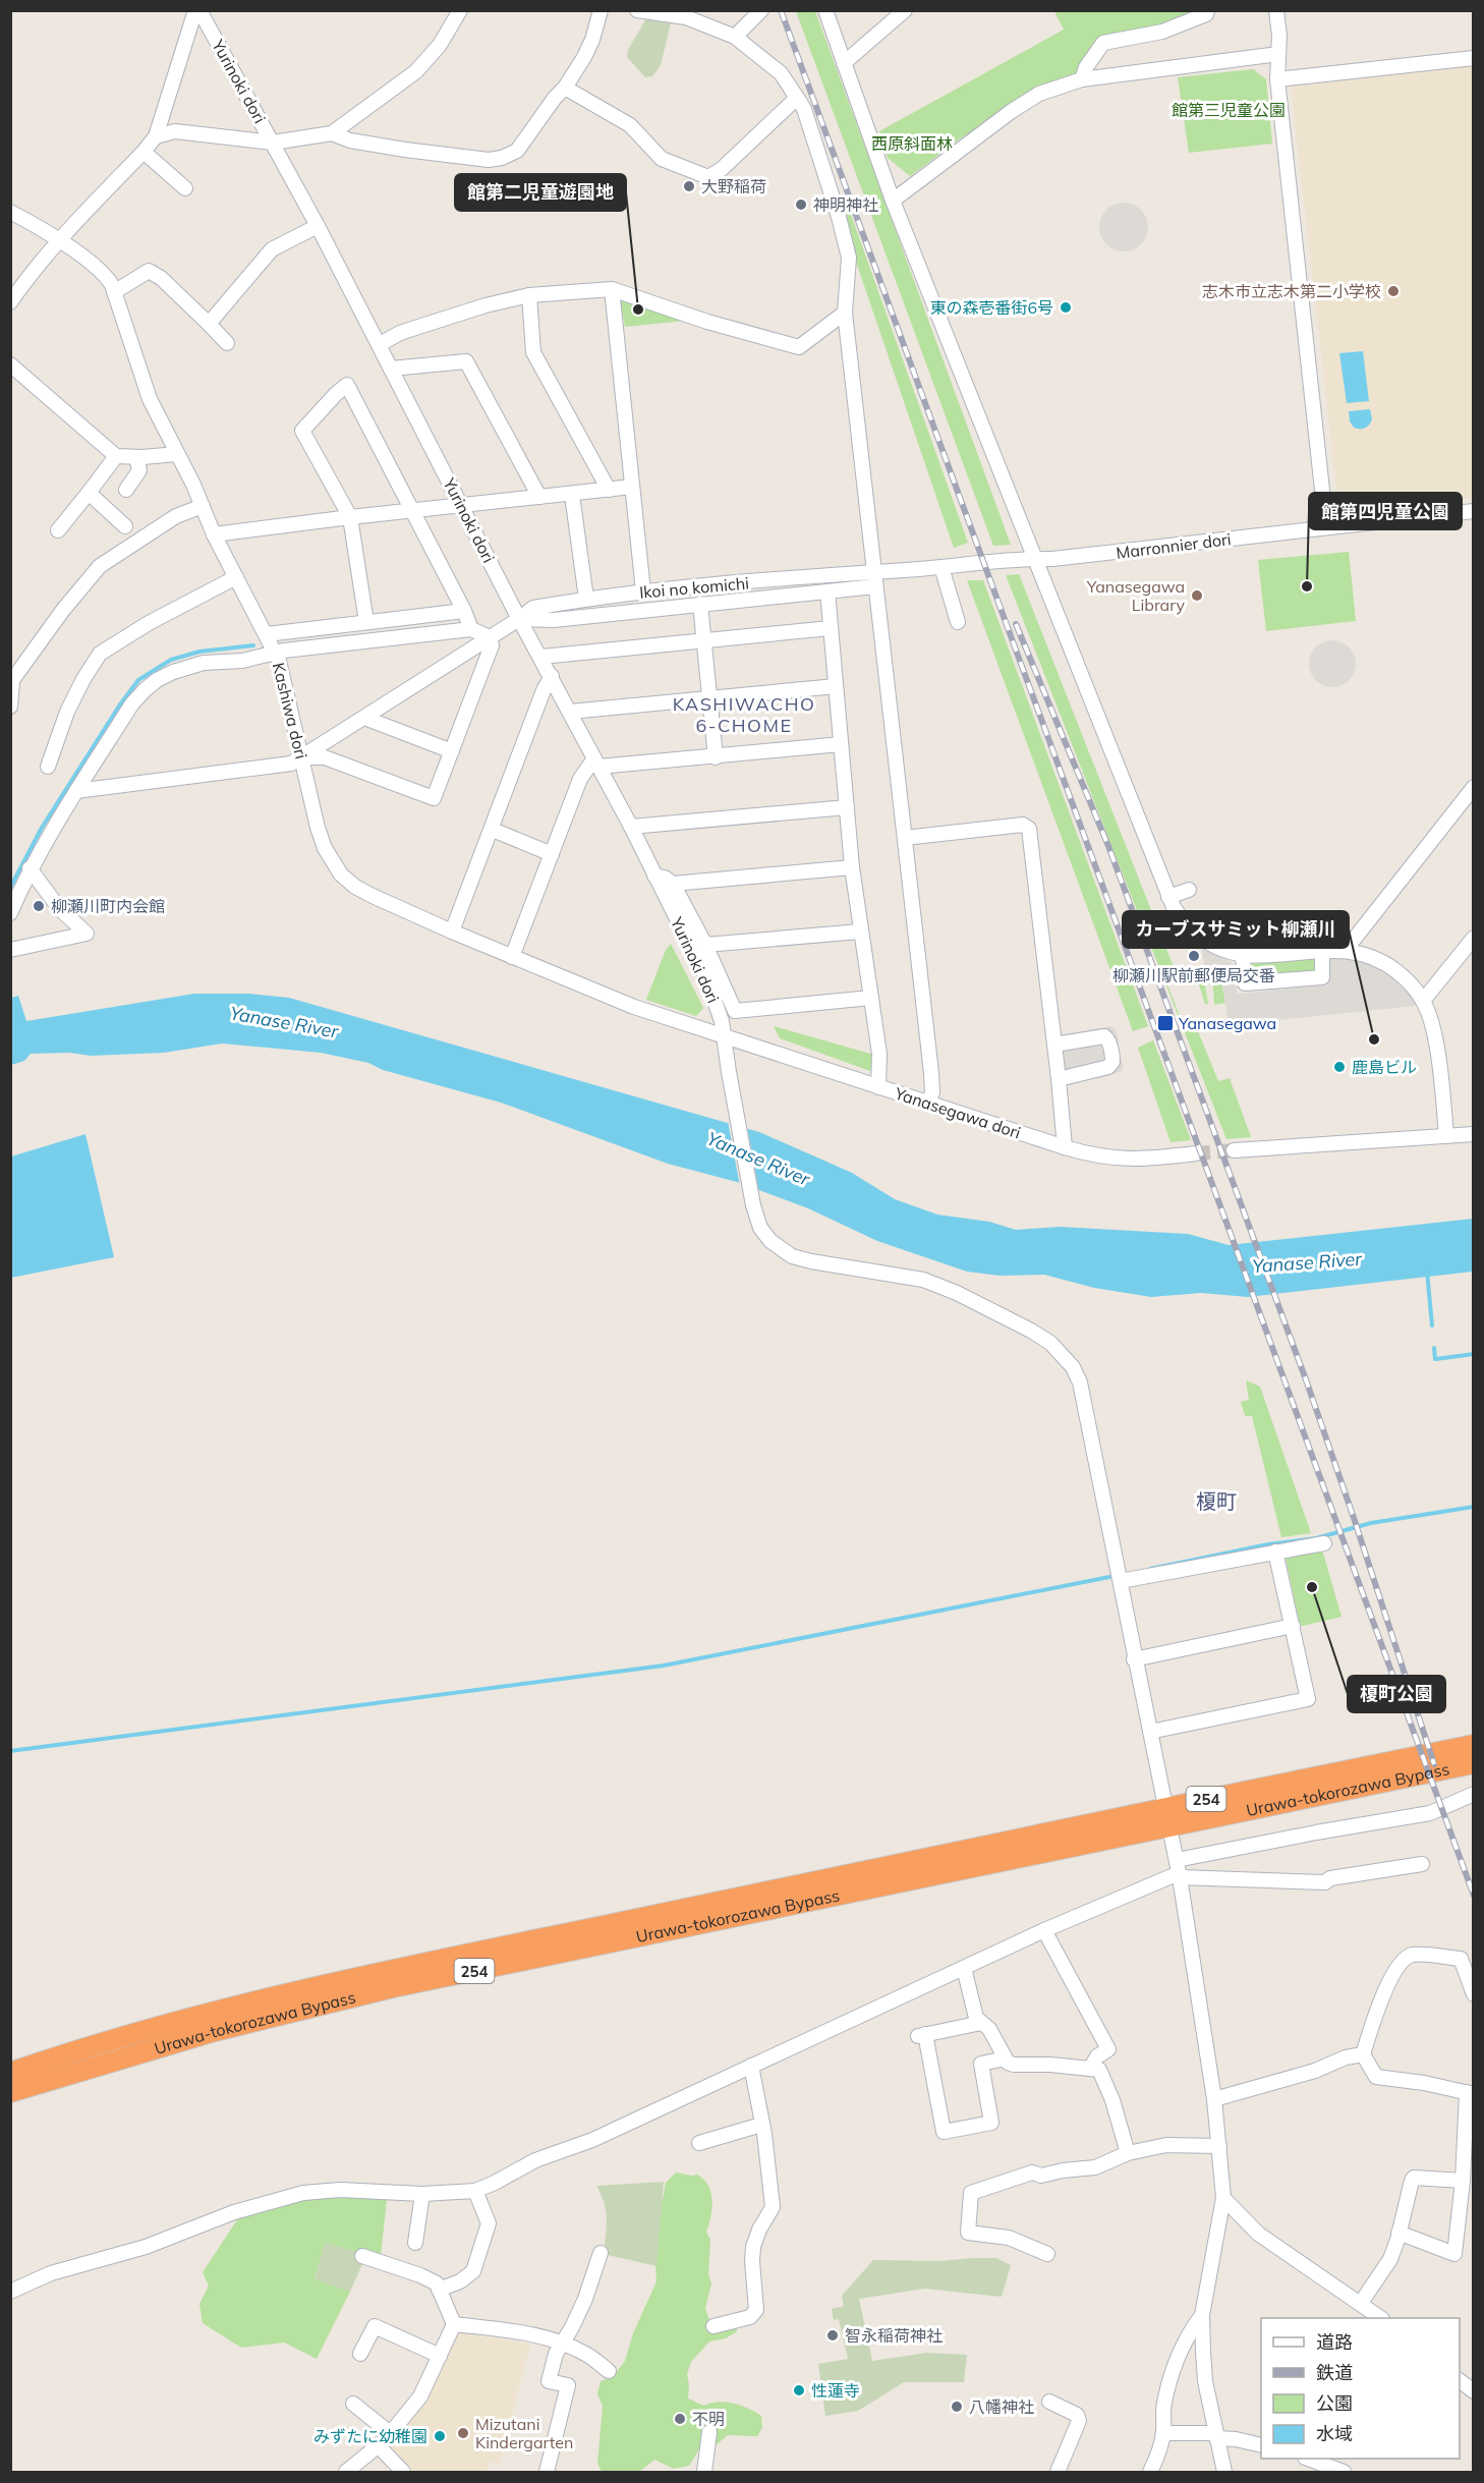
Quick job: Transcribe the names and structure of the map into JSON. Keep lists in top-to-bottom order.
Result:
{
  "streets": {
    "highway": ["Urawa-tokorozawa Bypass", "254"],
    "street": [
      "Yurinoki dori",
      "Marronnier dori",
      "Ikoi no komichi",
      "Kashiwa dori",
      "Yanasegawa dori"
    ]
  },
  "crossings": [
    ["Yurinoki dori", "Ikoi no komichi"],
    ["Yurinoki dori", "Kashiwa dori"],
    ["Yurinoki dori", "Yanasegawa dori"],
    ["Yurinoki dori", "Urawa-tokorozawa Bypass"],
    ["Marronnier dori", "Ikoi no komichi"],
    ["Ikoi no komichi", "Kashiwa dori"],
    ["Kashiwa dori", "Yanasegawa dori"]
  ],
  "districts": ["KASHIWACHO 6-CHOME", "榎町"],
  "water": ["Yanase River"],
  "parks": ["館第三児童公園", "西原斜面林"],
  "places": {
    "other": [
      "大野稲荷",
      "神明神社",
      "志木市立志木第二小学校",
      "東の森壱番街6号",
      "館第二児童遊園地",
      "館第四児童公園",
      "Yanasegawa Library",
      "柳瀬川町内会館",
      "柳瀬川駅前郵便局交番",
      "カーブスサミット柳瀬川",
      "鹿島ビル",
      "榎町公園",
      "智永稲荷神社",
      "性蓮寺",
      "八幡神社",
      "不明",
      "Mizutani Kindergarten",
      "みずたに幼稚園"
    ],
    "transit": ["Yanasegawa"]
  },
  "legend": [
    "道路",
    "鉄道",
    "公園",
    "水域"
  ]
}
